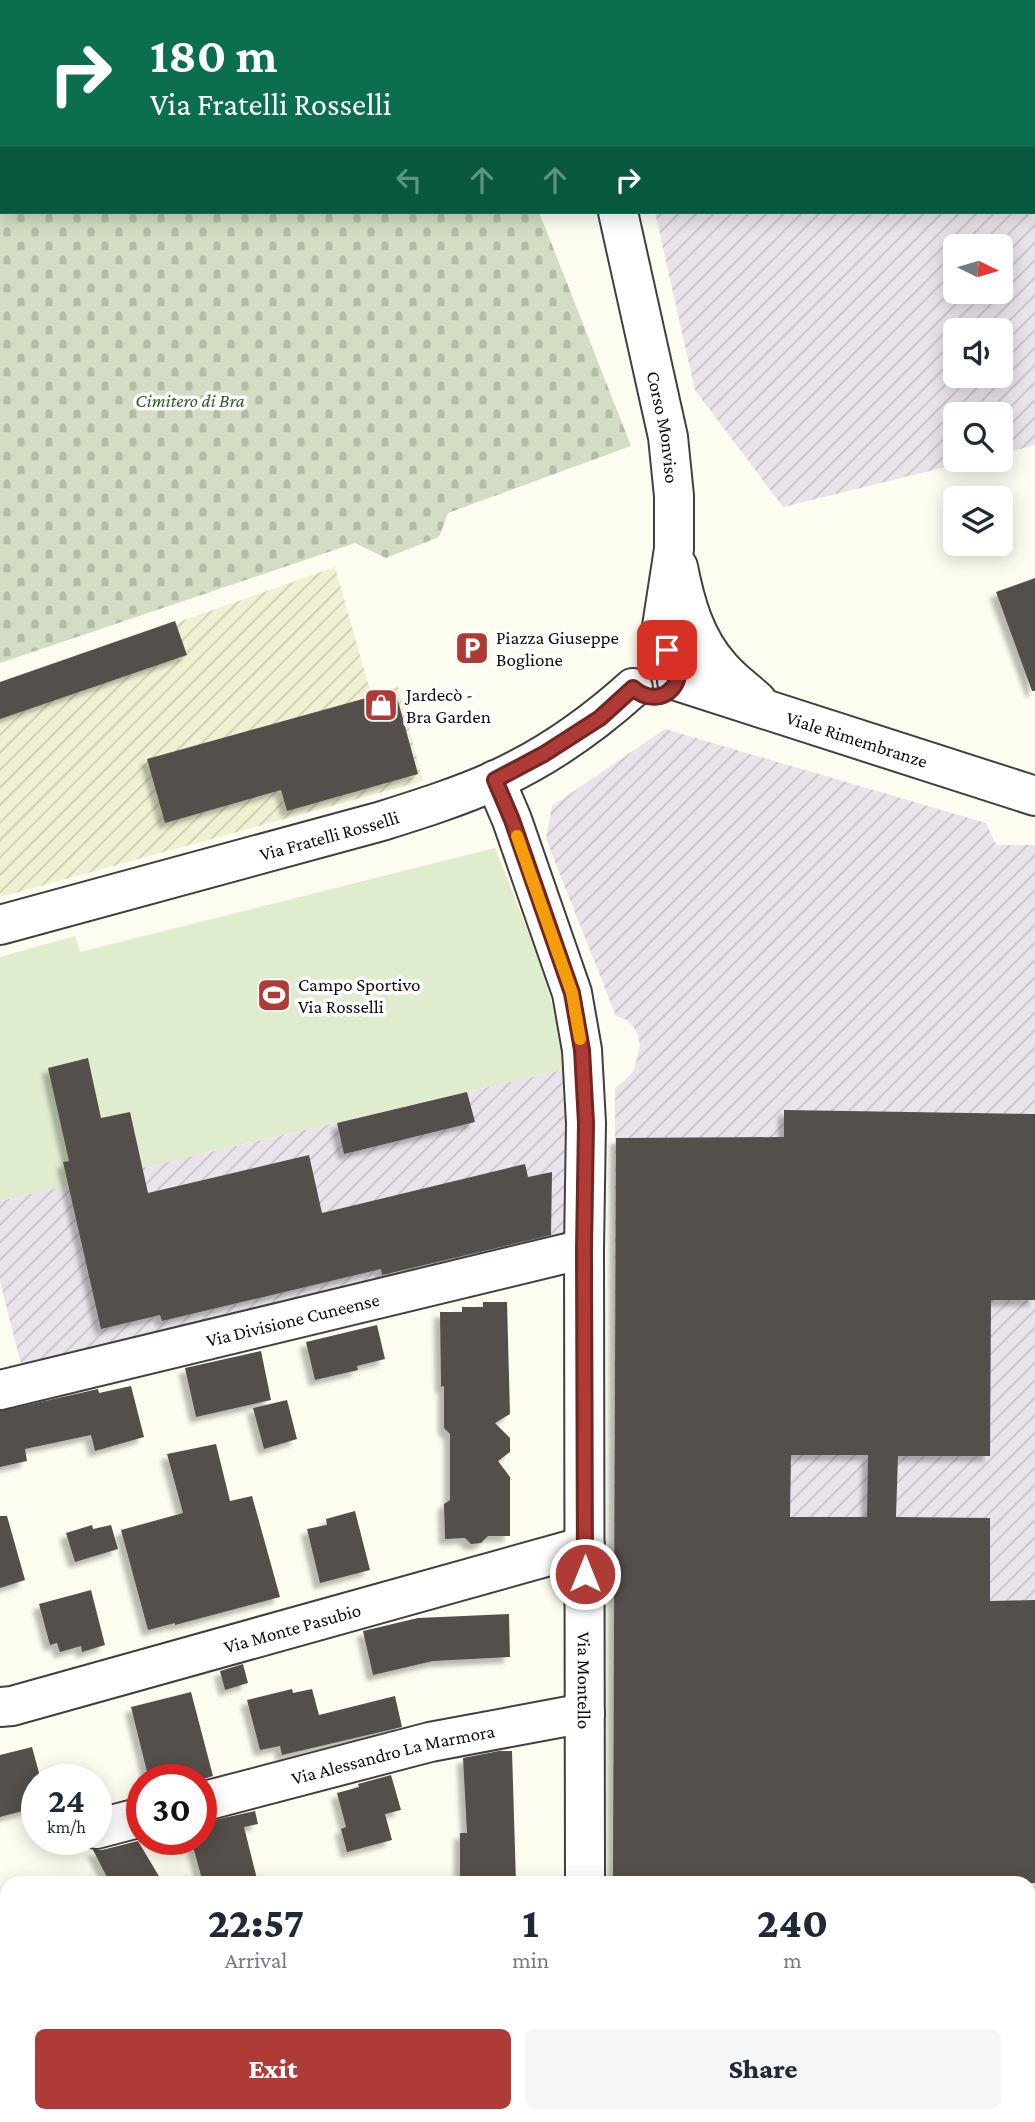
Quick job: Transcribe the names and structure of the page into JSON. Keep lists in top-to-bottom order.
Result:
{
  "streets": {
    "street": [
      "Corso Monviso",
      "Viale Rimembranze",
      "Via Fratelli Rosselli",
      "Via Divisione Cuneense",
      "Via Monte Pasubio",
      "Via Montello",
      "Via Alessandro La Marmora"
    ]
  },
  "crossings": [
    ["Corso Monviso", "Viale Rimembranze"],
    ["Corso Monviso", "Via Fratelli Rosselli"],
    ["Viale Rimembranze", "Via Fratelli Rosselli"],
    ["Via Fratelli Rosselli", "Via Montello"],
    ["Via Divisione Cuneense", "Via Montello"],
    ["Via Monte Pasubio", "Via Montello"],
    ["Via Montello", "Via Alessandro La Marmora"]
  ],
  "parks": ["Cimitero di Bra"],
  "places": {
    "parking": ["Piazza Giuseppe Boglione"],
    "shop": ["Jardecò - Bra Garden"],
    "sports": ["Campo Sportivo Via Rosselli"]
  },
  "north": "right",
  "page": {
    "turn": ["180 m", "Via Fratelli Rosselli"],
    "speed": "24 km/h",
    "limit": "30",
    "eta": [
      "22:57",
      "Arrival",
      "1",
      "min",
      "240",
      "m"
    ],
    "buttons": ["Exit", "Share"]
  }
}
